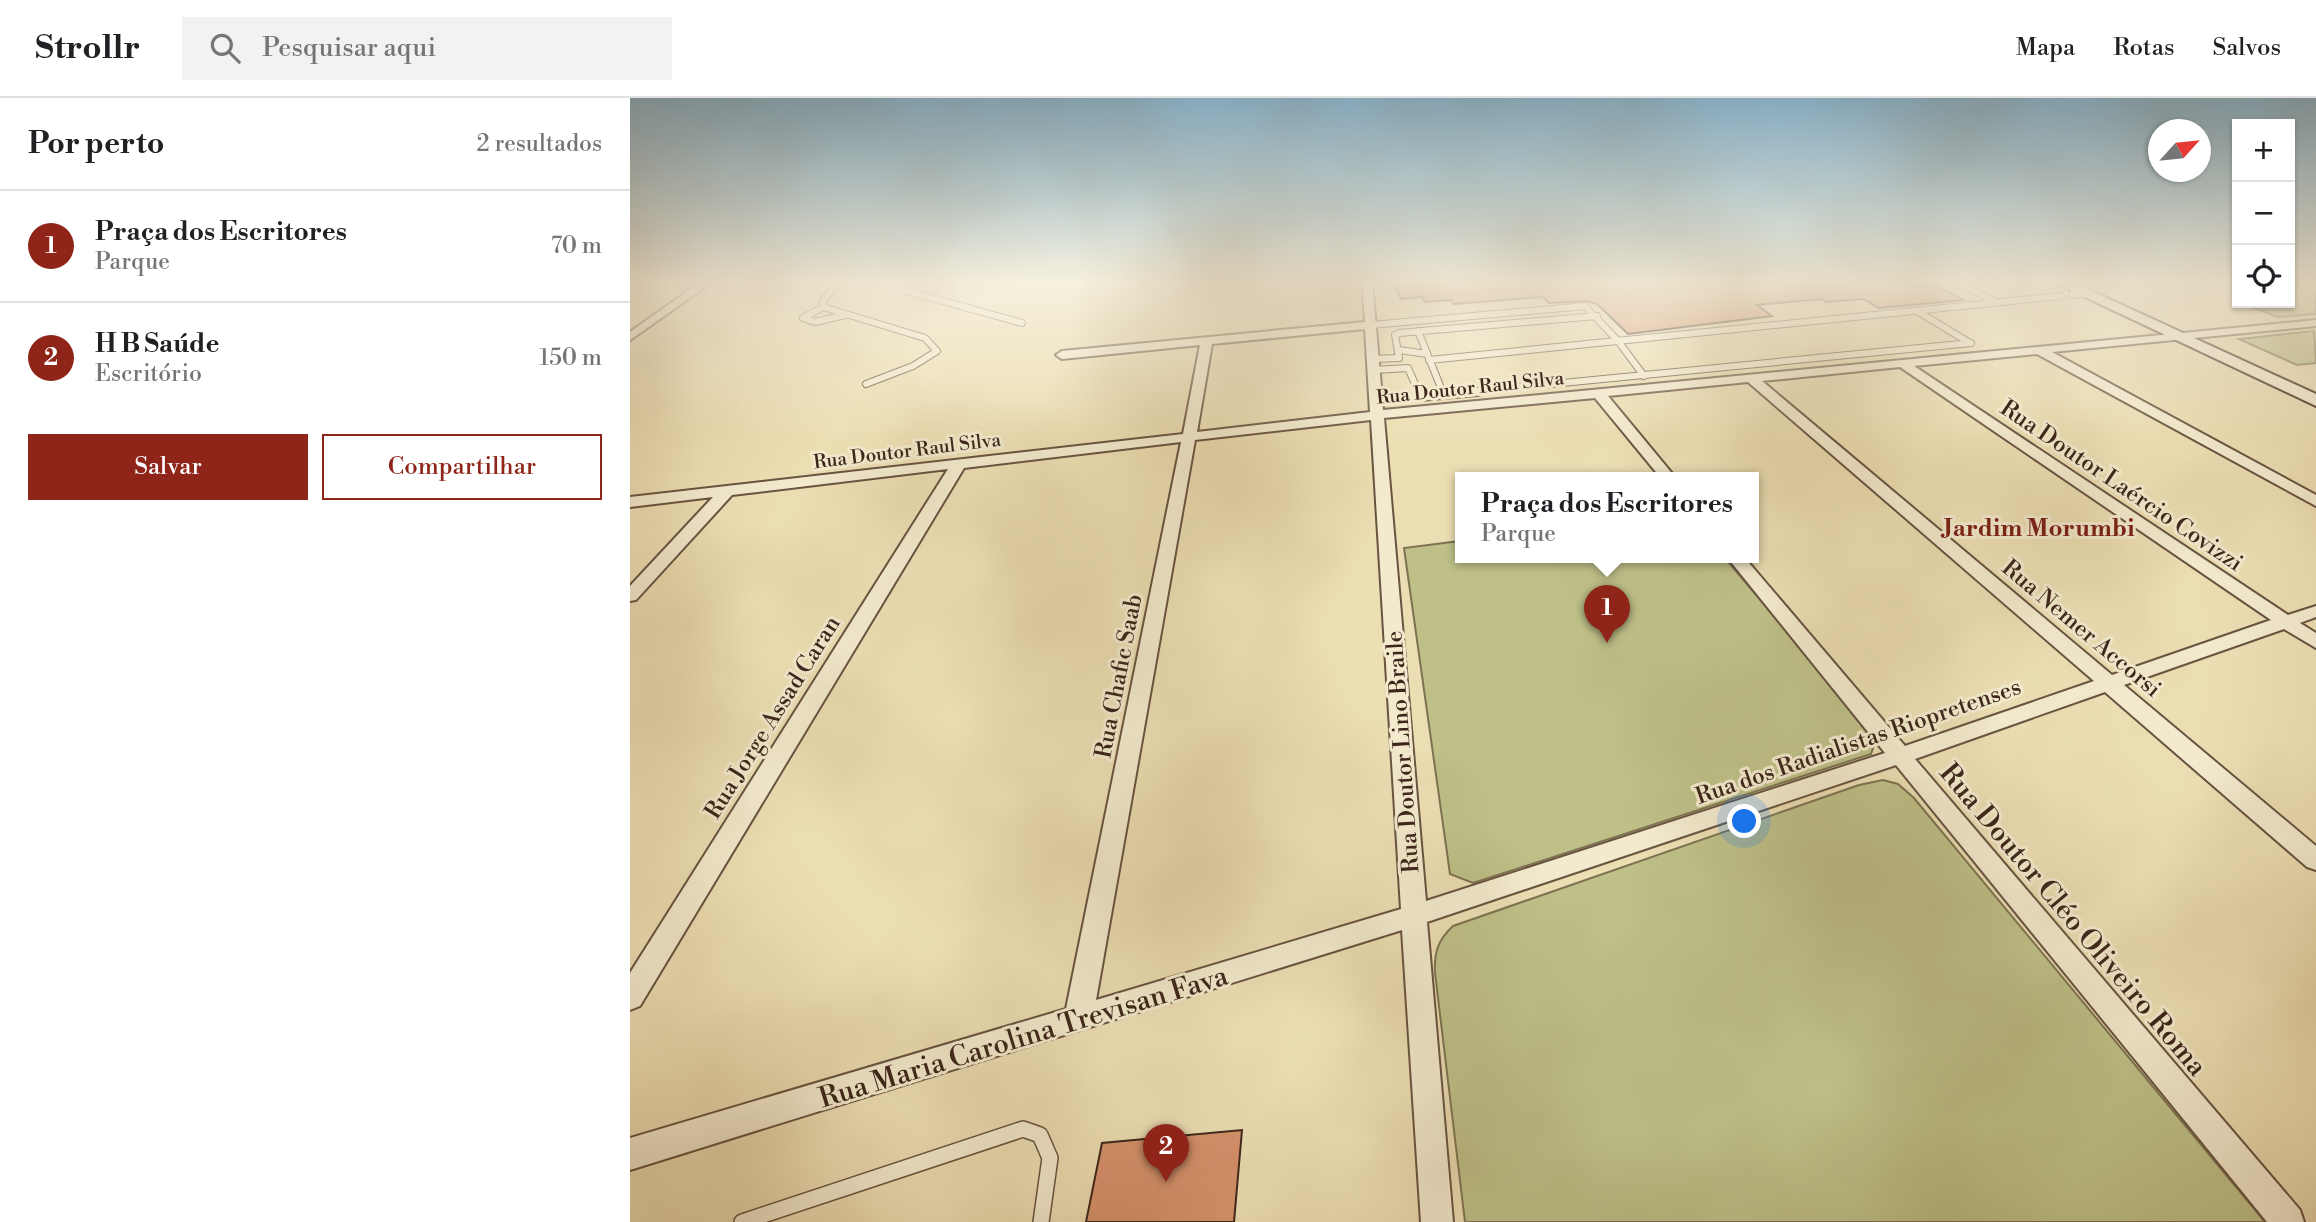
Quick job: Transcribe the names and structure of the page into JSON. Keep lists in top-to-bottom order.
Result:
{
  "streets": {
    "street": [
      "Rua Doutor Raul Silva",
      "Rua Doutor Laércio Covizzi",
      "Rua Nemer Accorsi",
      "Rua Chafic Saab",
      "Rua Jorge Assad Caran",
      "Rua dos Radialistas Riopretenses",
      "Rua Doutor Lino Braile",
      "Rua Doutor Cléo Oliveiro Roma",
      "Rua Maria Carolina Trevisan Fava"
    ]
  },
  "crossings": [
    ["Rua Doutor Raul Silva", "Rua Doutor Laércio Covizzi"],
    ["Rua Doutor Raul Silva", "Rua Nemer Accorsi"],
    ["Rua Doutor Raul Silva", "Rua Chafic Saab"],
    ["Rua Doutor Raul Silva", "Rua Jorge Assad Caran"],
    ["Rua Doutor Raul Silva", "Rua Doutor Lino Braile"],
    ["Rua Doutor Laércio Covizzi", "Rua dos Radialistas Riopretenses"],
    ["Rua Nemer Accorsi", "Rua dos Radialistas Riopretenses"],
    ["Rua Chafic Saab", "Rua Maria Carolina Trevisan Fava"],
    ["Rua dos Radialistas Riopretenses", "Rua Doutor Lino Braile"],
    ["Rua dos Radialistas Riopretenses", "Rua Doutor Cléo Oliveiro Roma"],
    ["Rua dos Radialistas Riopretenses", "Rua Maria Carolina Trevisan Fava"],
    ["Rua Doutor Lino Braile", "Rua Maria Carolina Trevisan Fava"]
  ],
  "districts": ["Jardim Morumbi"],
  "north": "top right",
  "page": {
    "header": "Strollr",
    "search": "Pesquisar aqui",
    "nav": ["Mapa", "Rotas", "Salvos"],
    "heading": ["Por perto", "2 resultados"],
    "map_buttons": ["+", "−"],
    "list": [
      {
        "mark": "1",
        "name": "Praça dos Escritores",
        "note": "Parque",
        "value": "70 m"
      },
      {
        "mark": "2",
        "name": "H B Saúde",
        "note": "Escritório",
        "value": "150 m"
      }
    ],
    "buttons": ["Salvar", "Compartilhar"],
    "popup": ["Praça dos Escritores", "Parque"],
    "pins": ["1", "2"]
  }
}
